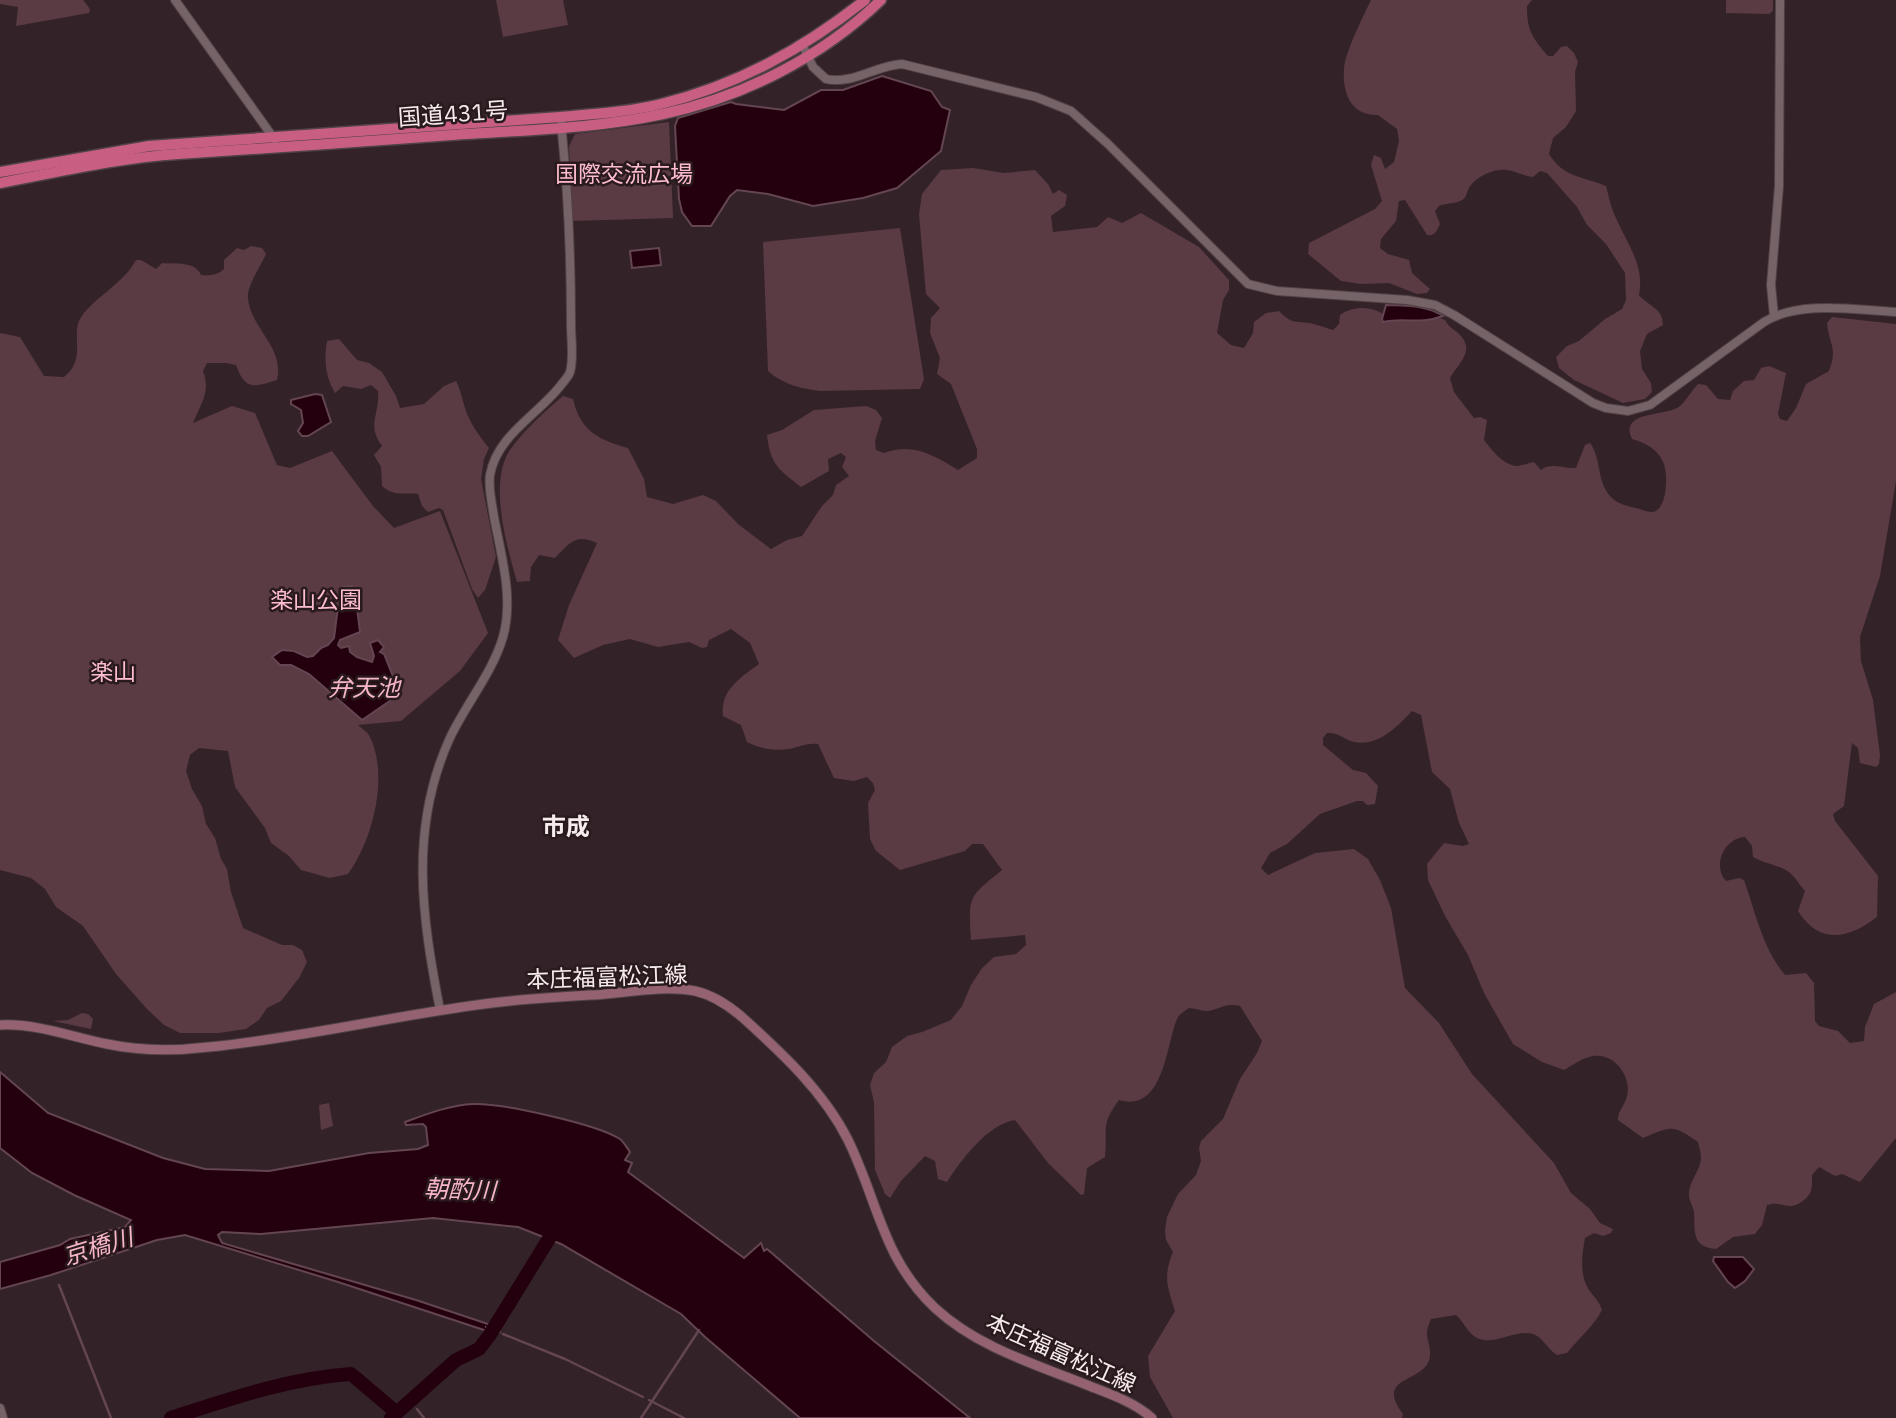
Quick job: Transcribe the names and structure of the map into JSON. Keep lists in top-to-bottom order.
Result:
{
  "streets": {
    "highway": ["国道431号"],
    "main road": ["本庄福富松江線"]
  },
  "districts": ["市成"],
  "water": ["弁天池", "朝酌川", "京橋川"],
  "parks": ["国際交流広場", "楽山公園", "楽山"]
}
